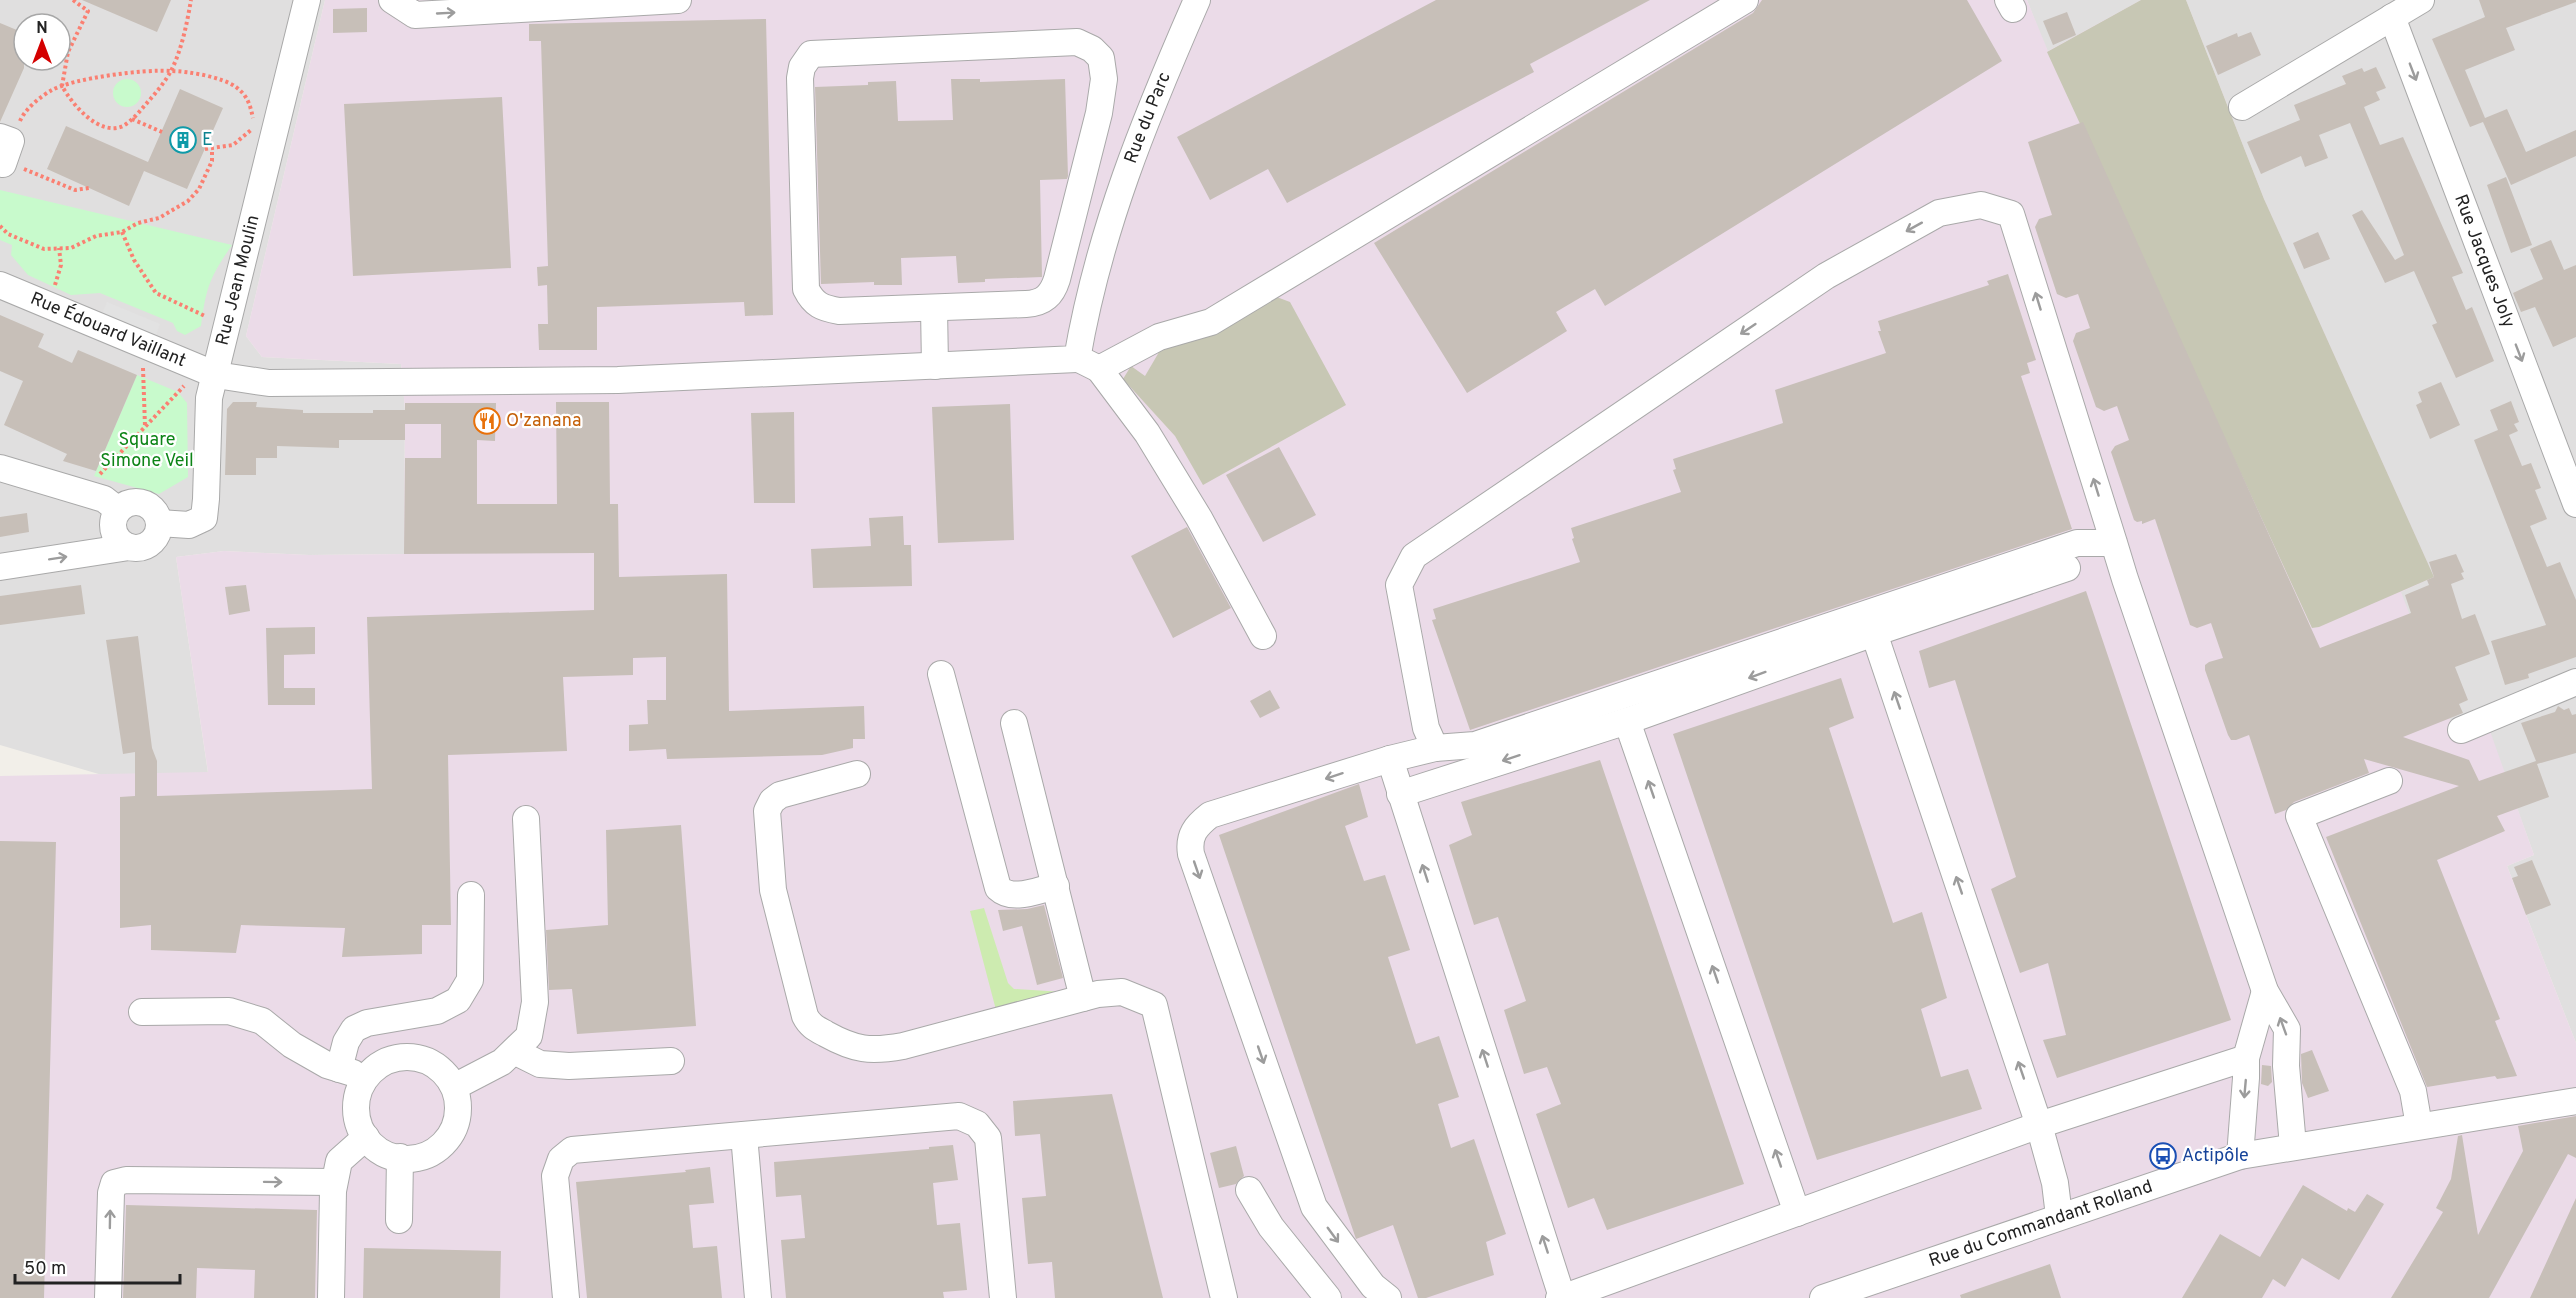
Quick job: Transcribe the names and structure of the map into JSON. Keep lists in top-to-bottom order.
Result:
{
  "streets": {
    "street": [
      "Rue du Parc",
      "Rue Jacques Joly",
      "Rue Jean Moulin",
      "Rue Édouard Vaillant",
      "Rue du Commandant Rolland"
    ]
  },
  "crossings": [
    ["Rue du Parc", "Rue Édouard Vaillant"],
    ["Rue Jean Moulin", "Rue Édouard Vaillant"]
  ],
  "one_way": ["Rue Jacques Joly"],
  "parks": ["Square Simone Veil"],
  "places": {
    "building": ["E"],
    "restaurant": ["O'zanana"],
    "bus stop": ["Actipôle"]
  },
  "scale_bar": "50 m",
  "north": "top"
}
